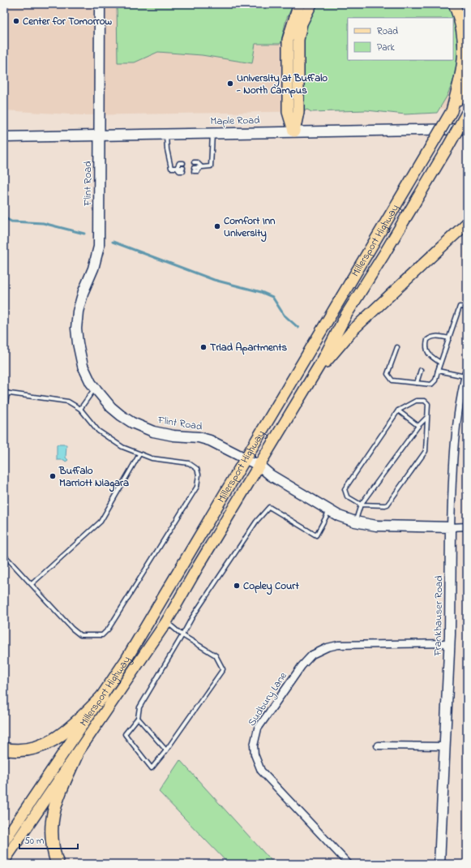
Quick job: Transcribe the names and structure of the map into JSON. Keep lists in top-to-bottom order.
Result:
{
  "streets": {
    "main road": ["Millersport Highway"],
    "street": [
      "Maple Road",
      "Flint Road",
      "Frankhauser Road",
      "Sudbury Lane"
    ]
  },
  "crossings": [
    ["Maple Road", "Flint Road"],
    ["Flint Road", "Millersport Highway"],
    ["Flint Road", "Frankhauser Road"],
    ["Frankhauser Road", "Sudbury Lane"]
  ],
  "places": [
    "Center for Tomorrow",
    "University at Buffalo - North Campus",
    "Comfort Inn University",
    "Triad Apartments",
    "Buffalo Marriott Niagara",
    "Copley Court"
  ],
  "legend": ["Road", "Park"],
  "scale_bar": "50 m"
}
